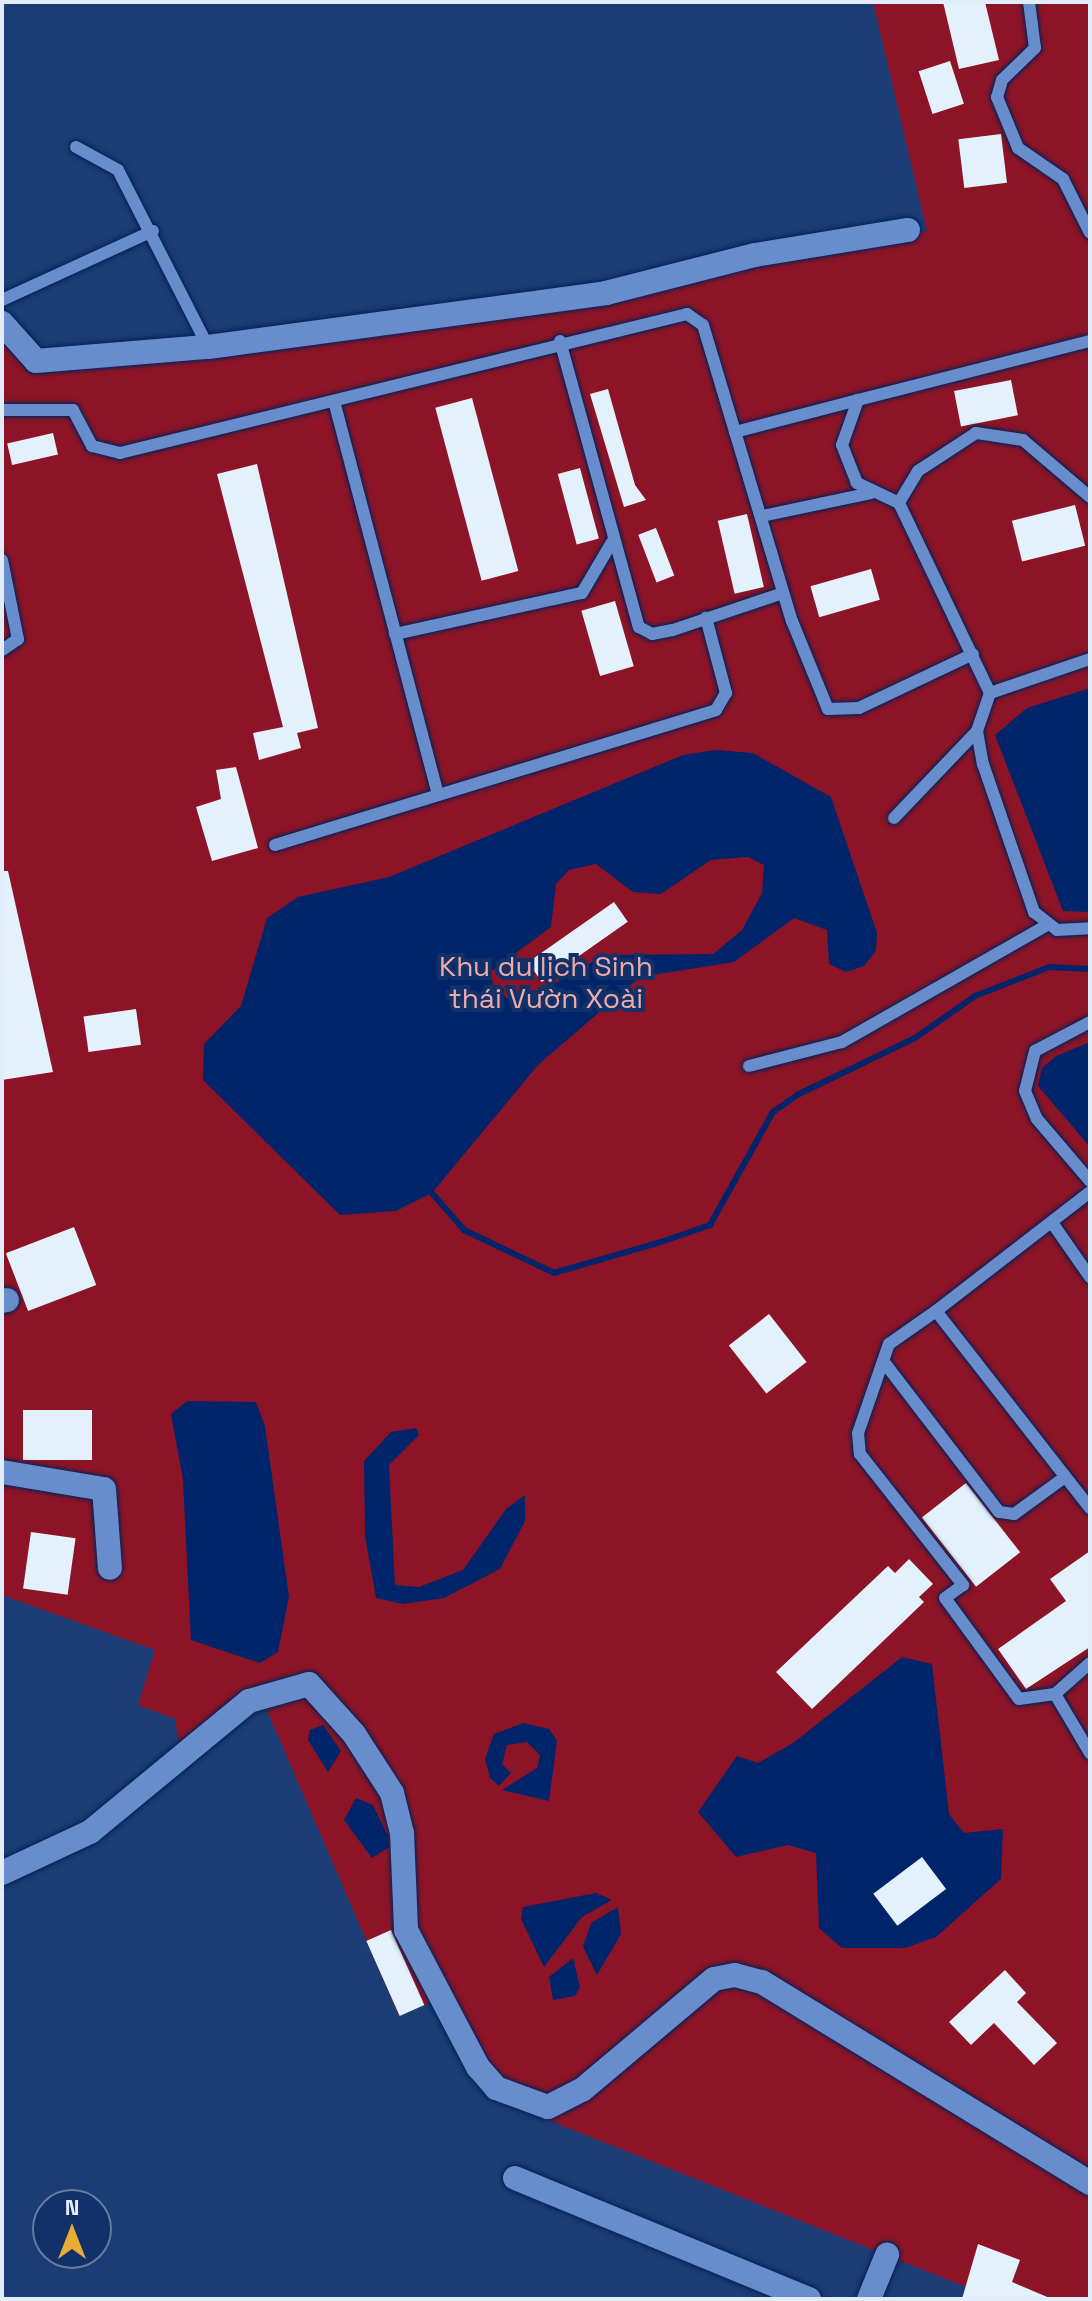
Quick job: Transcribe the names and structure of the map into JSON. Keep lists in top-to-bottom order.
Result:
{
  "parks": ["Khu du lịch Sinh thái Vườn Xoài"],
  "north": "top"
}
